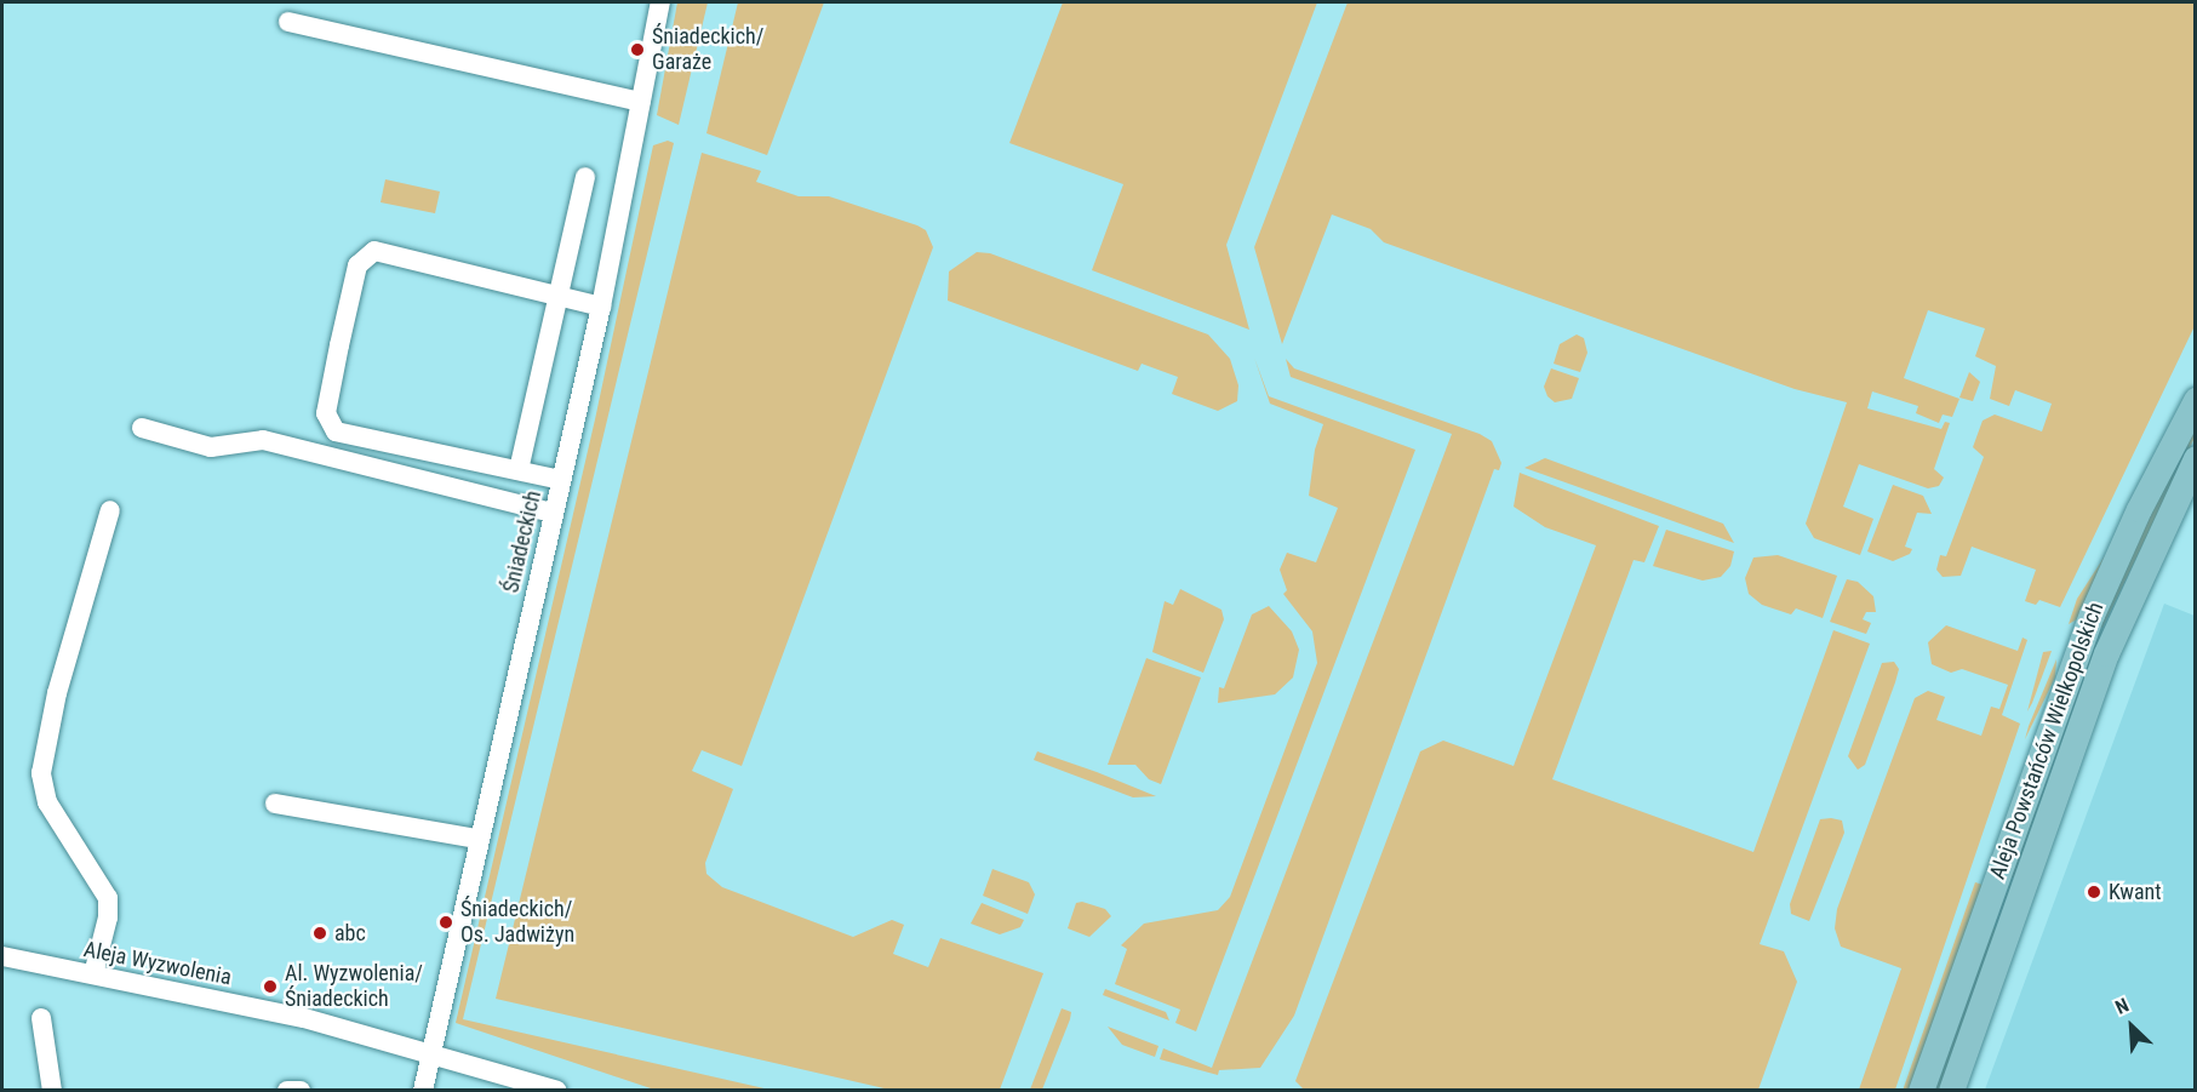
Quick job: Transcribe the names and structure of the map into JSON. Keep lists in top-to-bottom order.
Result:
{
  "streets": {
    "main road": ["Aleja Powstańców Wielkopolskich"],
    "street": ["Śniadeckich", "Aleja Wyzwolenia"]
  },
  "crossings": [
    ["Śniadeckich", "Aleja Wyzwolenia"]
  ],
  "places": [
    "Śniadeckich/ Garaże",
    "Kwant",
    "Śniadeckich/ Os. Jadwiżyn",
    "abc",
    "Al. Wyzwolenia/ Śniadeckich"
  ],
  "north": "top left"
}
